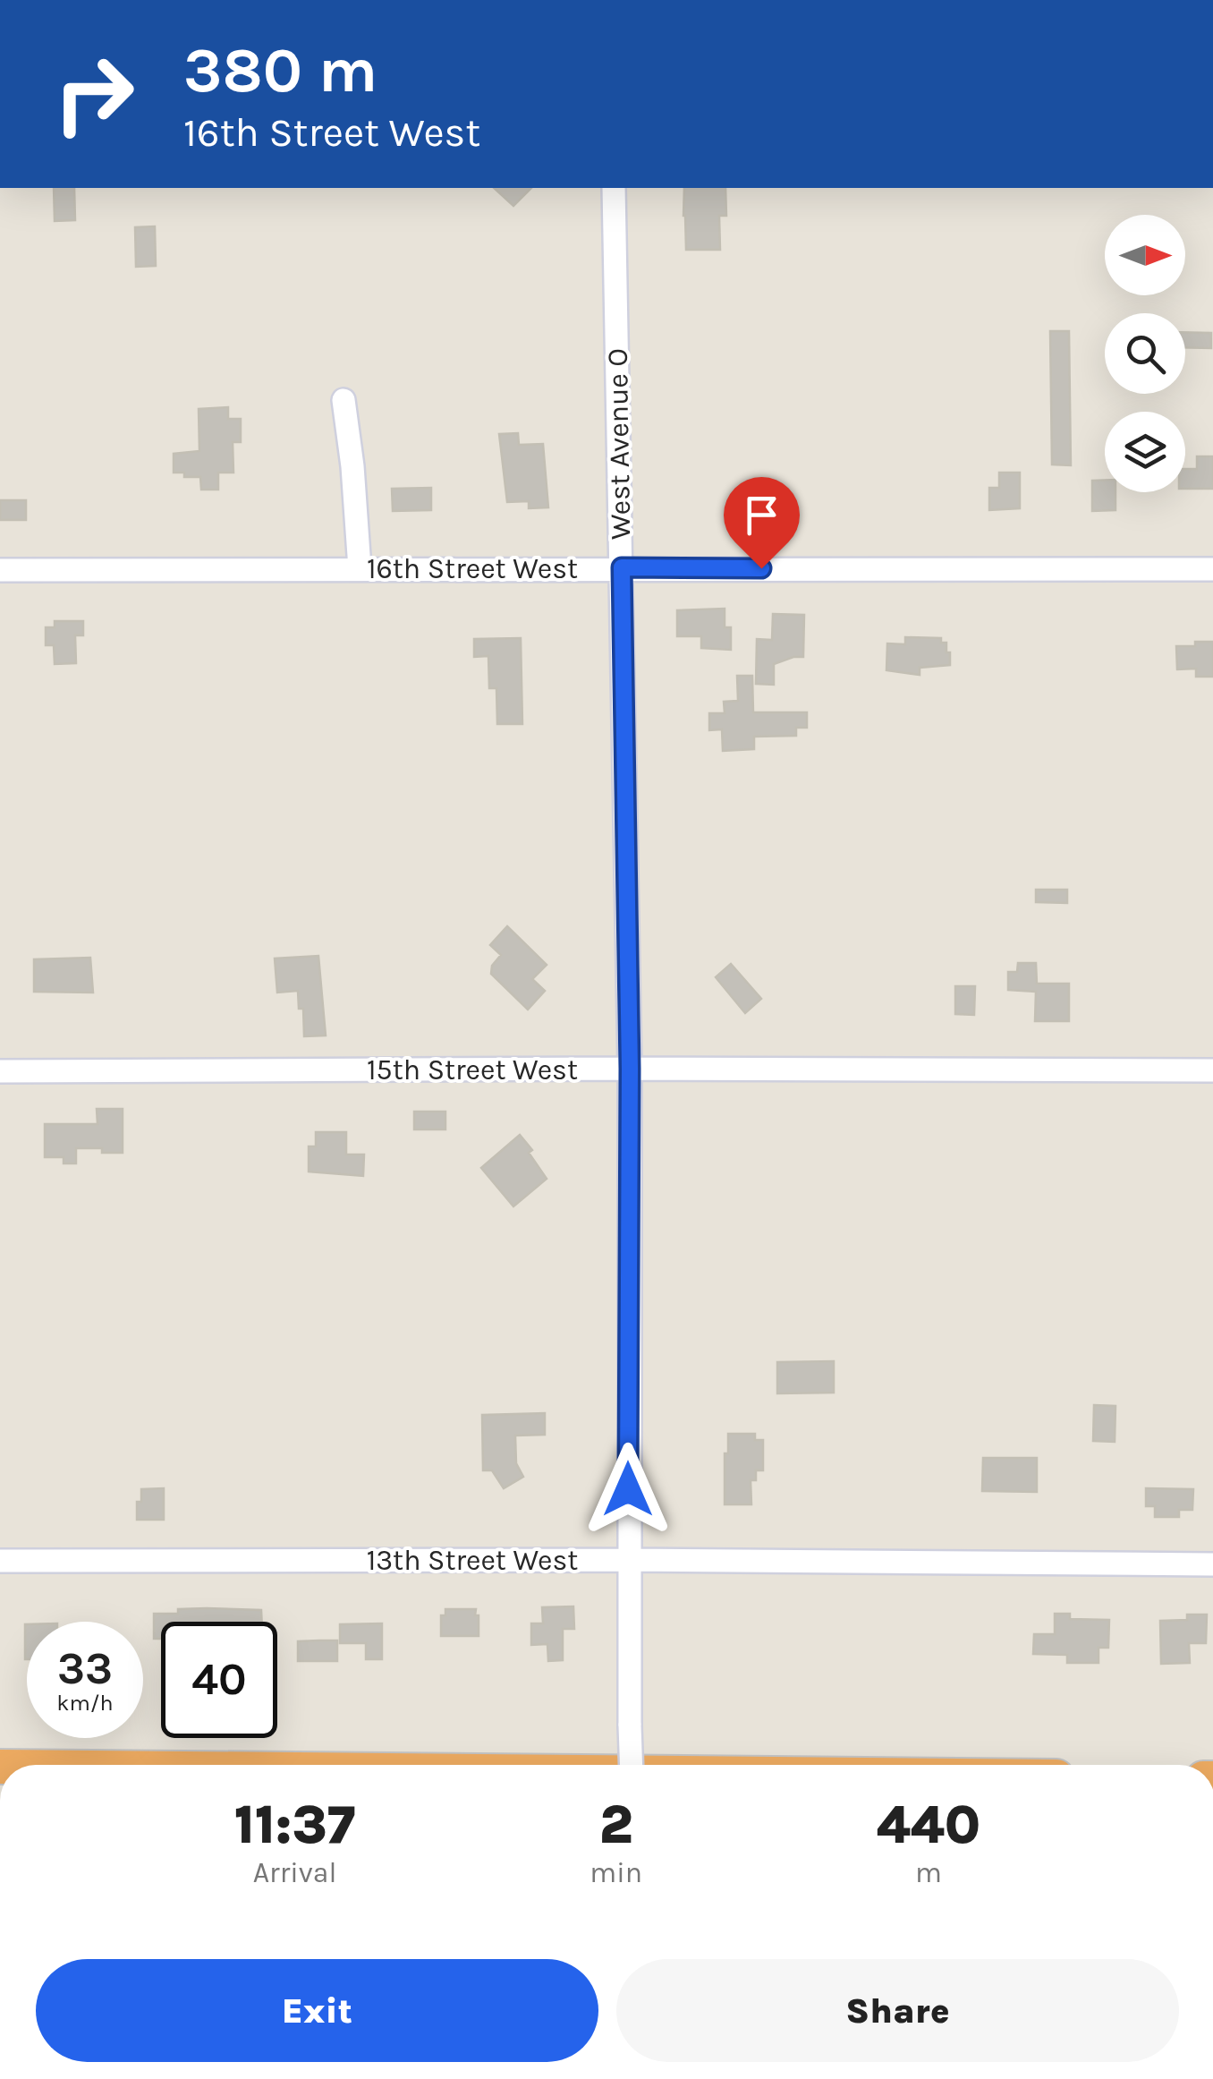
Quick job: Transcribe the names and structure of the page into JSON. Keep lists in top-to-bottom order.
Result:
{
  "streets": {
    "street": [
      "West Avenue O",
      "16th Street West",
      "15th Street West",
      "13th Street West"
    ]
  },
  "crossings": [
    ["West Avenue O", "16th Street West"],
    ["West Avenue O", "15th Street West"],
    ["West Avenue O", "13th Street West"]
  ],
  "north": "right",
  "page": {
    "turn": ["380 m", "16th Street West"],
    "speed": "33 km/h",
    "limit": "40",
    "eta": [
      "11:37",
      "Arrival",
      "2",
      "min",
      "440",
      "m"
    ],
    "buttons": ["Exit", "Share"]
  }
}
